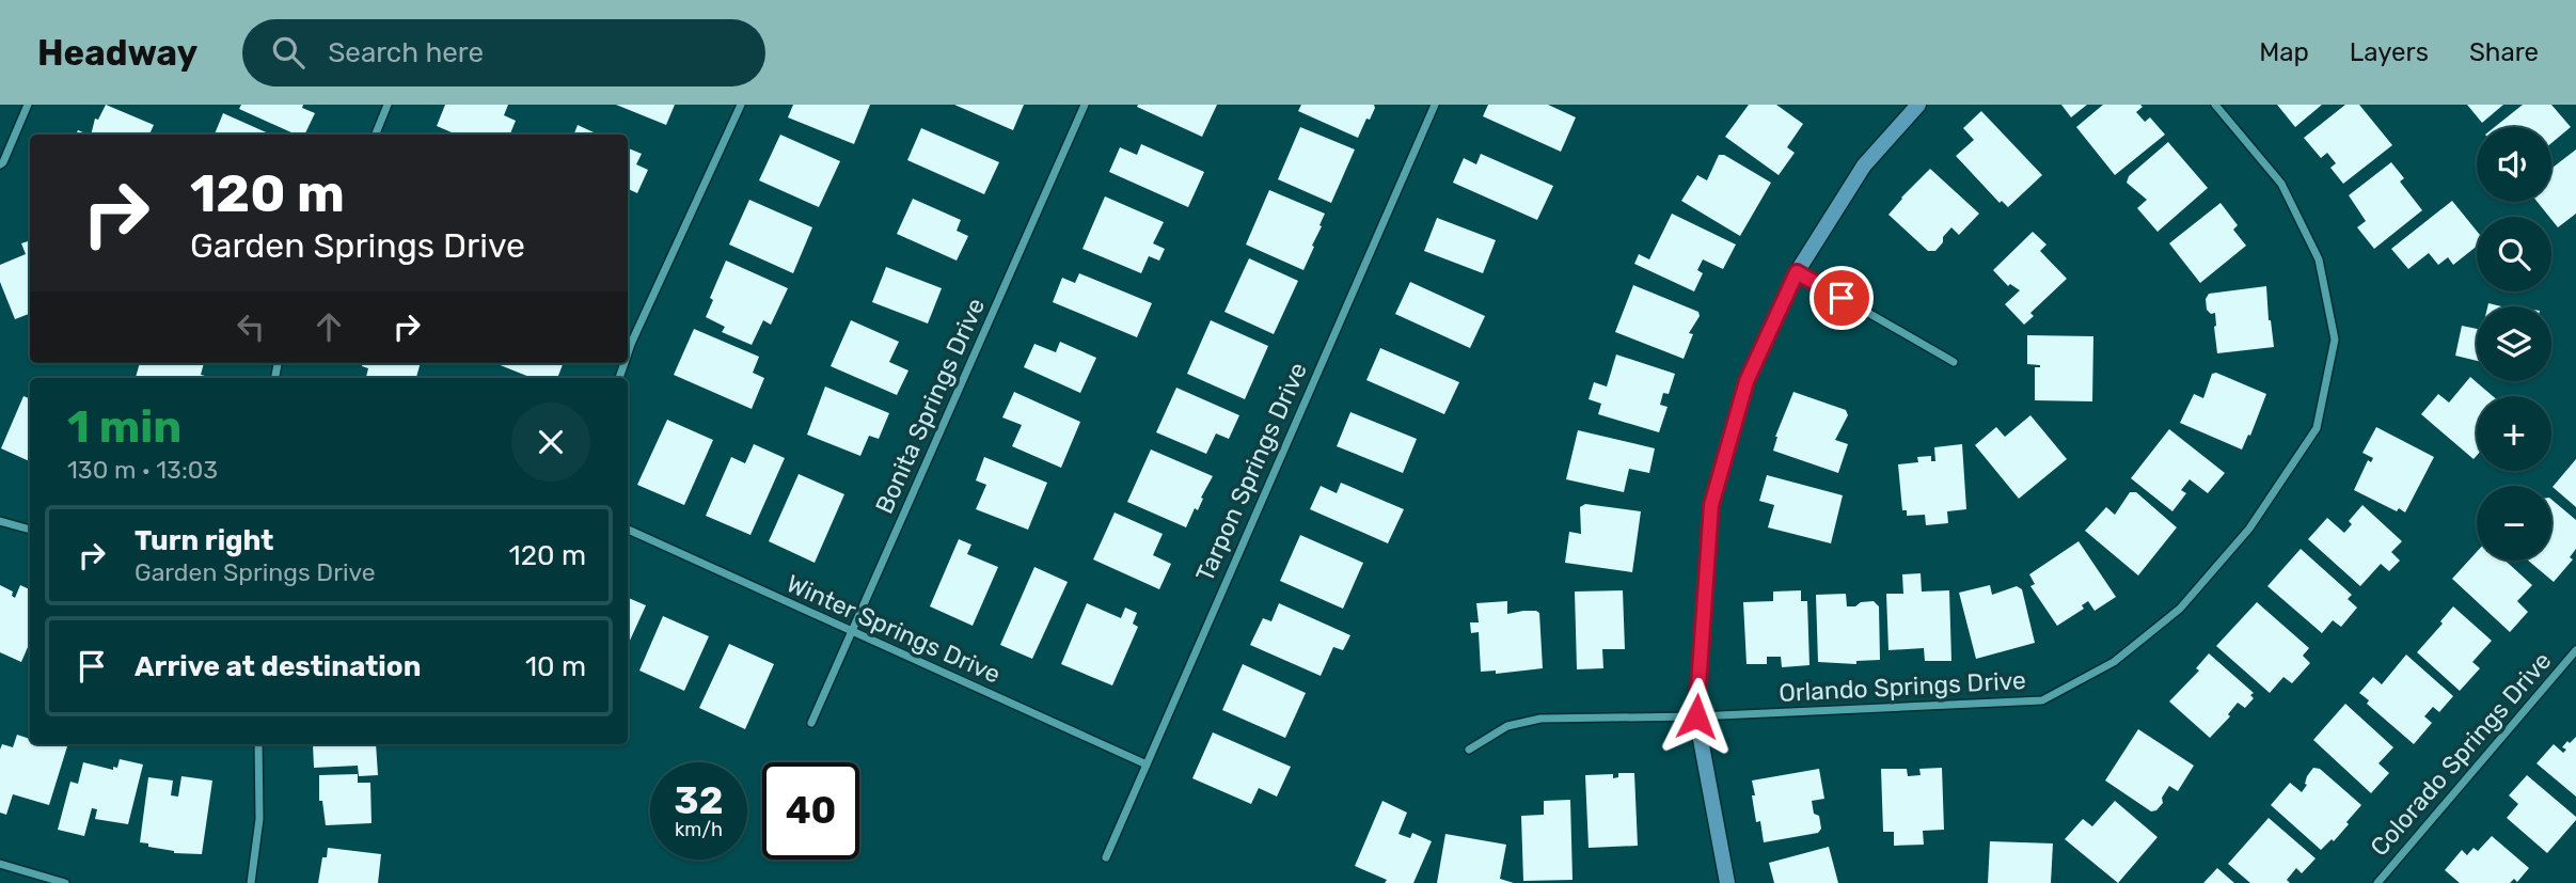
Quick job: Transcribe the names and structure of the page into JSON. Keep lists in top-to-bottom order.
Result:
{
  "streets": {
    "street": [
      "Bonita Springs Drive",
      "Tarpon Springs Drive",
      "Winter Springs Drive",
      "Orlando Springs Drive",
      "Colorado Springs Drive"
    ]
  },
  "crossings": [
    ["Bonita Springs Drive", "Winter Springs Drive"],
    ["Tarpon Springs Drive", "Winter Springs Drive"]
  ],
  "page": {
    "header": "Headway",
    "search": "Search here",
    "nav": ["Map", "Layers", "Share"],
    "map_buttons": ["+", "−"],
    "turn": ["120 m", "Garden Springs Drive"],
    "heading": ["1 min", "130 m · 13:03"],
    "list": [
      {
        "name": "Turn right",
        "note": "Garden Springs Drive",
        "value": "120 m"
      },
      {
        "name": "Arrive at destination",
        "value": "10 m"
      }
    ],
    "speed": "32 km/h",
    "limit": "40"
  }
}
